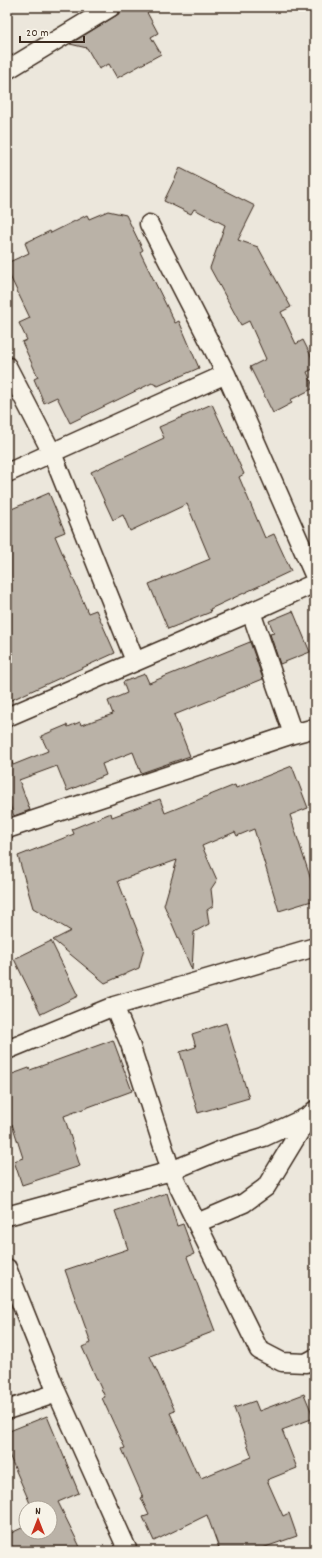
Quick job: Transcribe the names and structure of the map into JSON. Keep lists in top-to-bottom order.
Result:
{
  "scale_bar": "20 m",
  "north": "top"
}
